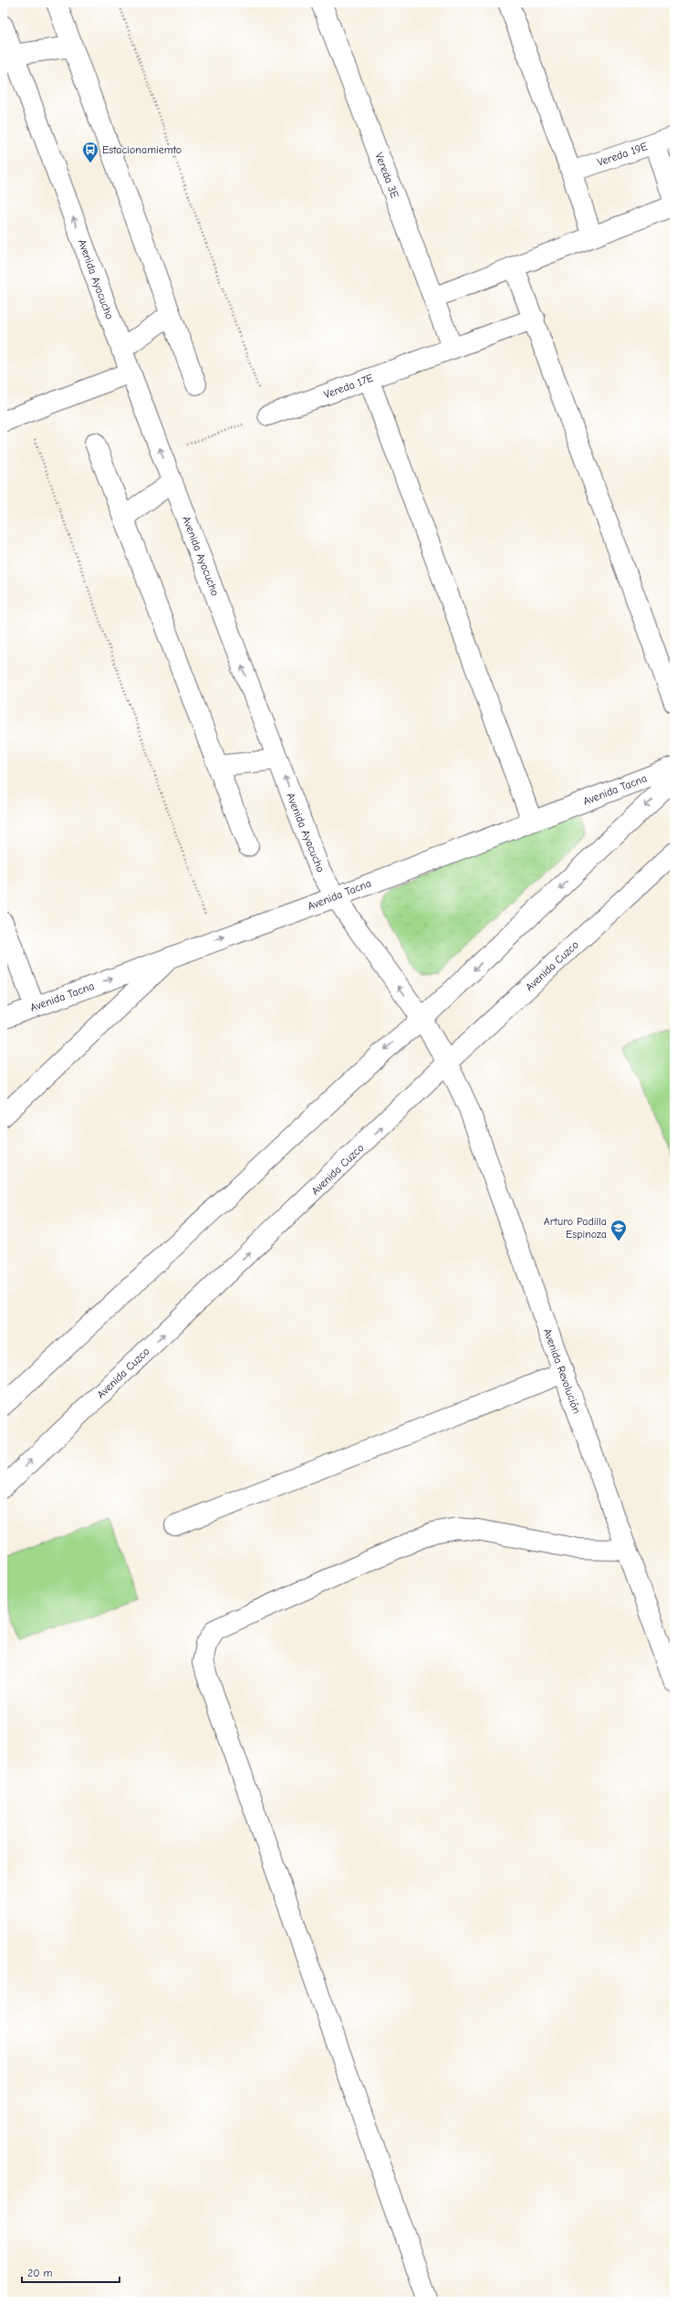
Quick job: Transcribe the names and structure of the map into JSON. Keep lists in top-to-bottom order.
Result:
{
  "streets": {
    "street": [
      "Vereda 19E",
      "Vereda 3E",
      "Avenida Ayacucho",
      "Vereda 17E",
      "Avenida Tacna",
      "Avenida Cuzco",
      "Avenida Revolución"
    ]
  },
  "crossings": [
    ["Vereda 3E", "Vereda 17E"],
    ["Avenida Ayacucho", "Avenida Tacna"],
    ["Avenida Ayacucho", "Avenida Cuzco"],
    ["Avenida Ayacucho", "Avenida Revolución"],
    ["Avenida Cuzco", "Avenida Revolución"]
  ],
  "places": {
    "bus stop": ["Estacionamiemto"],
    "school or university": ["Arturo Padilla Espinoza"]
  },
  "scale_bar": "20 m"
}
